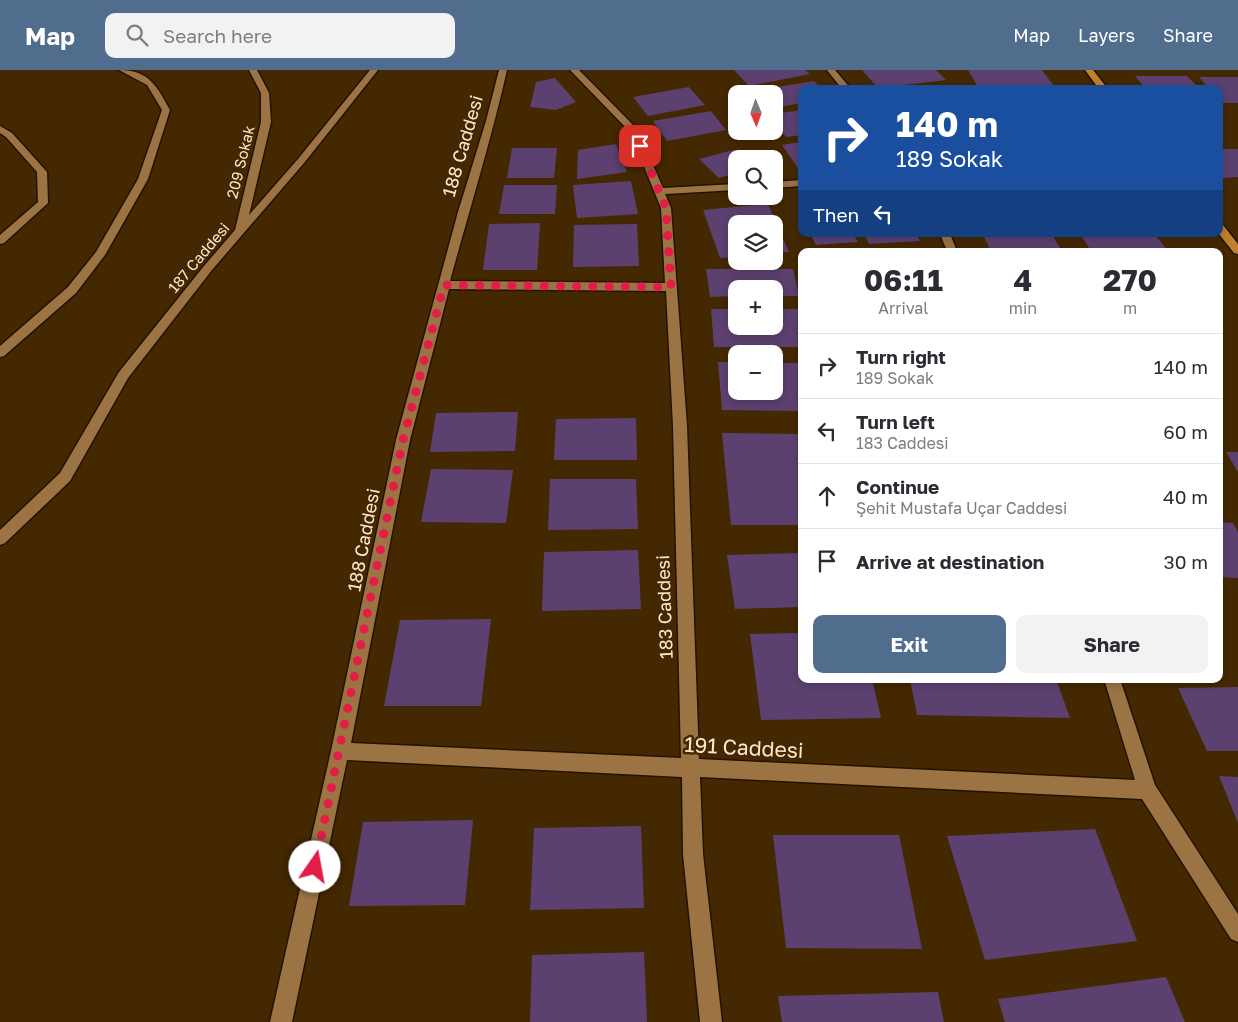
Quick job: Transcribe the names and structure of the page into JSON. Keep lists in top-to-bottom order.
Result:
{
  "streets": {
    "street": [
      "188 Caddesi",
      "209 Sokak",
      "187 Caddesi",
      "183 Caddesi",
      "191 Caddesi"
    ]
  },
  "crossings": [
    ["188 Caddesi", "191 Caddesi"],
    ["209 Sokak", "187 Caddesi"],
    ["183 Caddesi", "191 Caddesi"]
  ],
  "north": "bottom",
  "page": {
    "header": "Map",
    "search": "Search here",
    "nav": ["Map", "Layers", "Share"],
    "map_buttons": ["+", "−"],
    "turn": ["140 m", "189 Sokak"],
    "then": "Then",
    "eta": [
      "06:11",
      "Arrival",
      "4",
      "min",
      "270",
      "m"
    ],
    "list": [
      {
        "name": "Turn right",
        "note": "189 Sokak",
        "value": "140 m"
      },
      {
        "name": "Turn left",
        "note": "183 Caddesi",
        "value": "60 m"
      },
      {
        "name": "Continue",
        "note": "Şehit Mustafa Uçar Caddesi",
        "value": "40 m"
      },
      {
        "name": "Arrive at destination",
        "value": "30 m"
      }
    ],
    "buttons": ["Exit", "Share"]
  }
}
